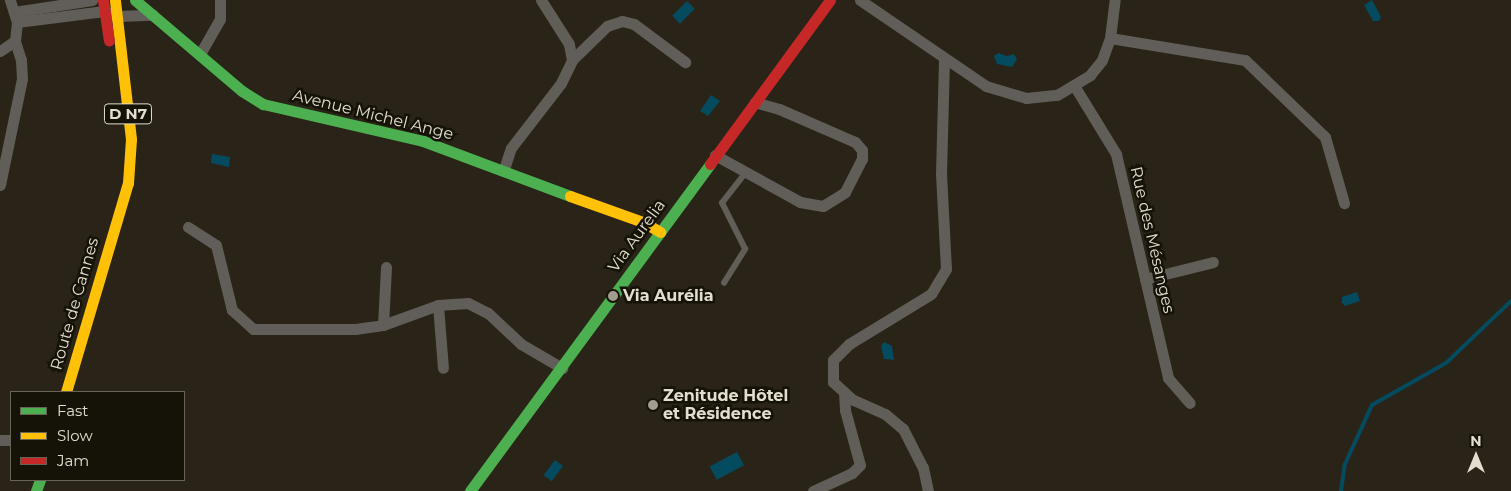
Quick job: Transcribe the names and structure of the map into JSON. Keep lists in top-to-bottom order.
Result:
{
  "streets": {
    "street": [
      "D N7",
      "Avenue Michel Ange",
      "Via Aurelia",
      "Rue des Mésanges",
      "Route de Cannes"
    ]
  },
  "crossings": [
    ["Avenue Michel Ange", "Via Aurelia"]
  ],
  "places": ["Via Aurélia", "Zenitude Hôtel et Résidence"],
  "legend": ["Fast", "Slow", "Jam"],
  "north": "top"
}
